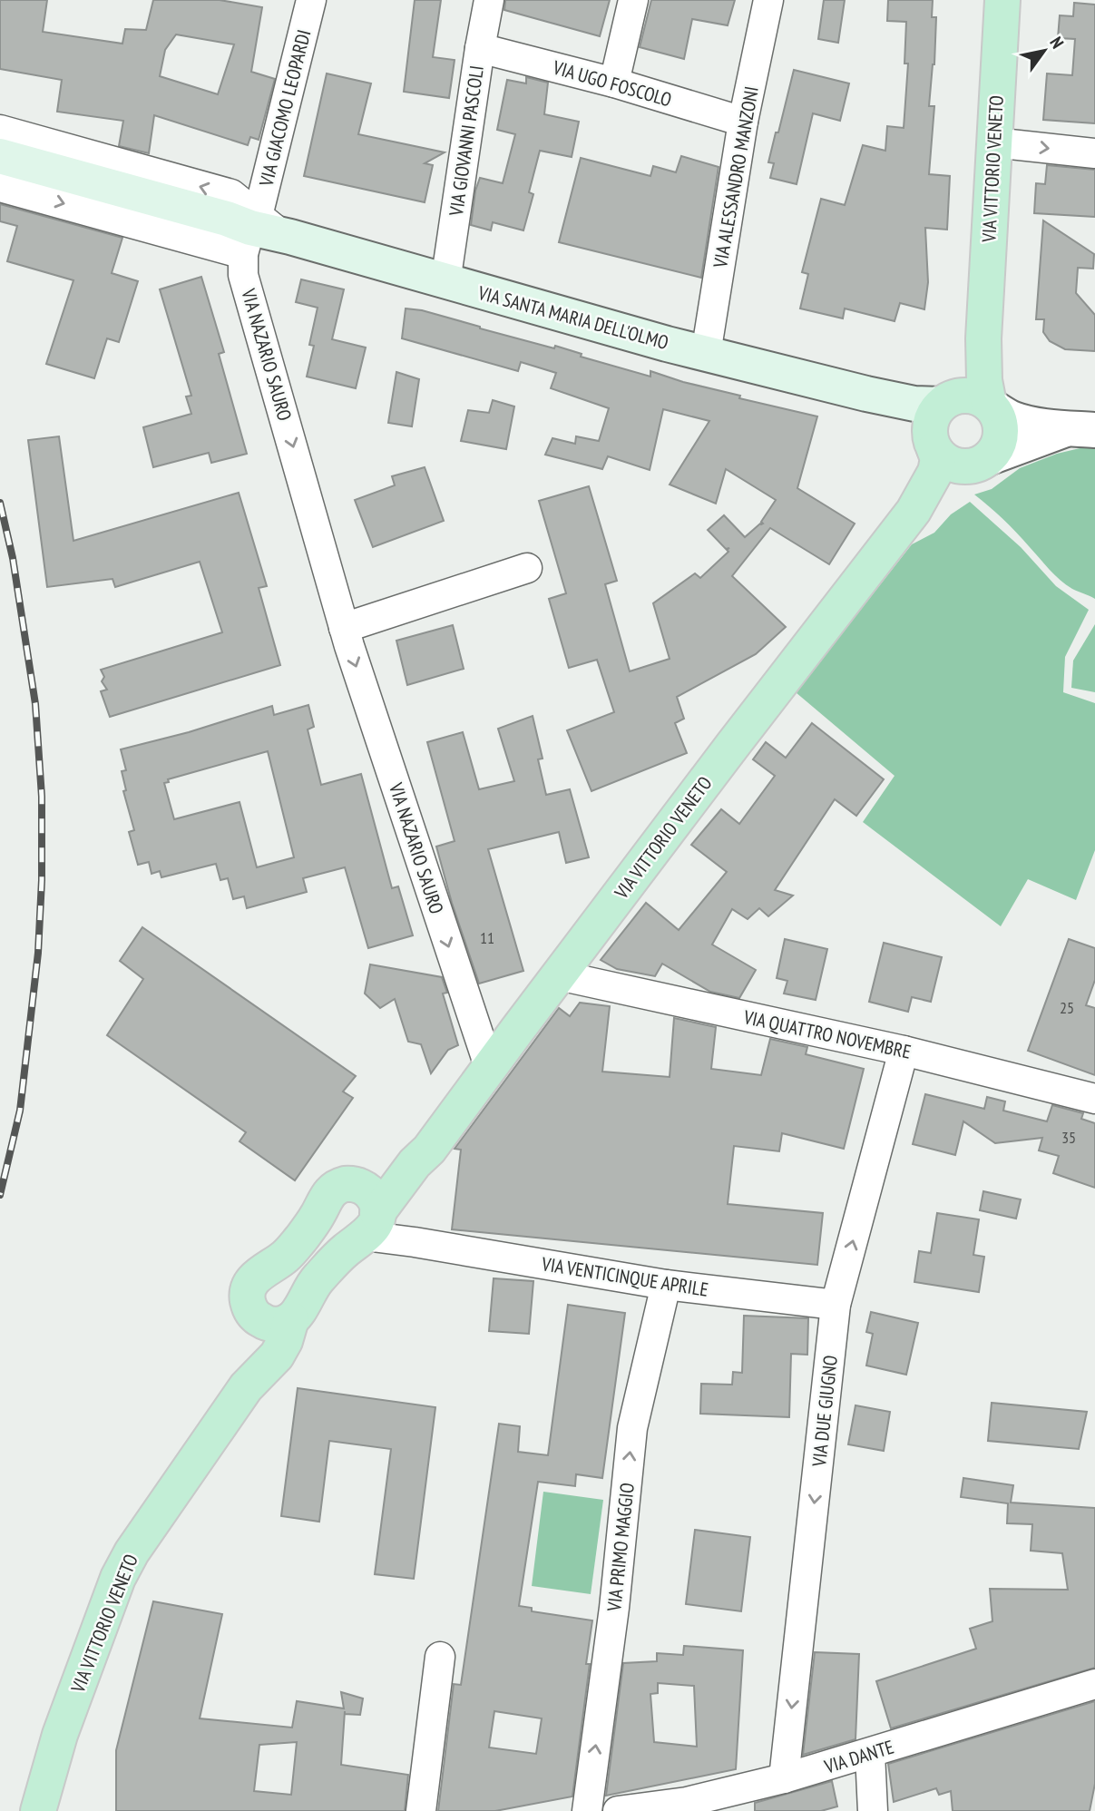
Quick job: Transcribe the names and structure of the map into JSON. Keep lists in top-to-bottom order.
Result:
{
  "streets": {
    "main road": ["VIA VITTORIO VENETO", "VIA SANTA MARIA DELL'OLMO"],
    "street": [
      "VIA UGO FOSCOLO",
      "VIA GIACOMO LEOPARDI",
      "VIA GIOVANNI PASCOLI",
      "VIA ALESSANDRO MANZONI",
      "VIA NAZARIO SAURO",
      "VIA QUATTRO NOVEMBRE",
      "VIA VENTICINQUE APRILE",
      "VIA DUE GIUGNO",
      "VIA PRIMO MAGGIO",
      "VIA DANTE"
    ]
  },
  "crossings": [
    ["VIA UGO FOSCOLO", "VIA GIOVANNI PASCOLI"],
    ["VIA UGO FOSCOLO", "VIA ALESSANDRO MANZONI"],
    ["VIA GIACOMO LEOPARDI", "VIA SANTA MARIA DELL'OLMO"],
    ["VIA GIACOMO LEOPARDI", "VIA NAZARIO SAURO"],
    ["VIA GIOVANNI PASCOLI", "VIA SANTA MARIA DELL'OLMO"],
    ["VIA VITTORIO VENETO", "VIA SANTA MARIA DELL'OLMO"],
    ["VIA VITTORIO VENETO", "VIA NAZARIO SAURO"],
    ["VIA VITTORIO VENETO", "VIA QUATTRO NOVEMBRE"],
    ["VIA VITTORIO VENETO", "VIA VENTICINQUE APRILE"],
    ["VIA ALESSANDRO MANZONI", "VIA SANTA MARIA DELL'OLMO"],
    ["VIA SANTA MARIA DELL'OLMO", "VIA NAZARIO SAURO"],
    ["VIA QUATTRO NOVEMBRE", "VIA DUE GIUGNO"],
    ["VIA VENTICINQUE APRILE", "VIA DUE GIUGNO"],
    ["VIA VENTICINQUE APRILE", "VIA PRIMO MAGGIO"],
    ["VIA DUE GIUGNO", "VIA DANTE"]
  ],
  "one_way": ["VIA NAZARIO SAURO", "VIA PRIMO MAGGIO"],
  "house_numbers": ["11", "25", "35"],
  "north": "top right"
}
